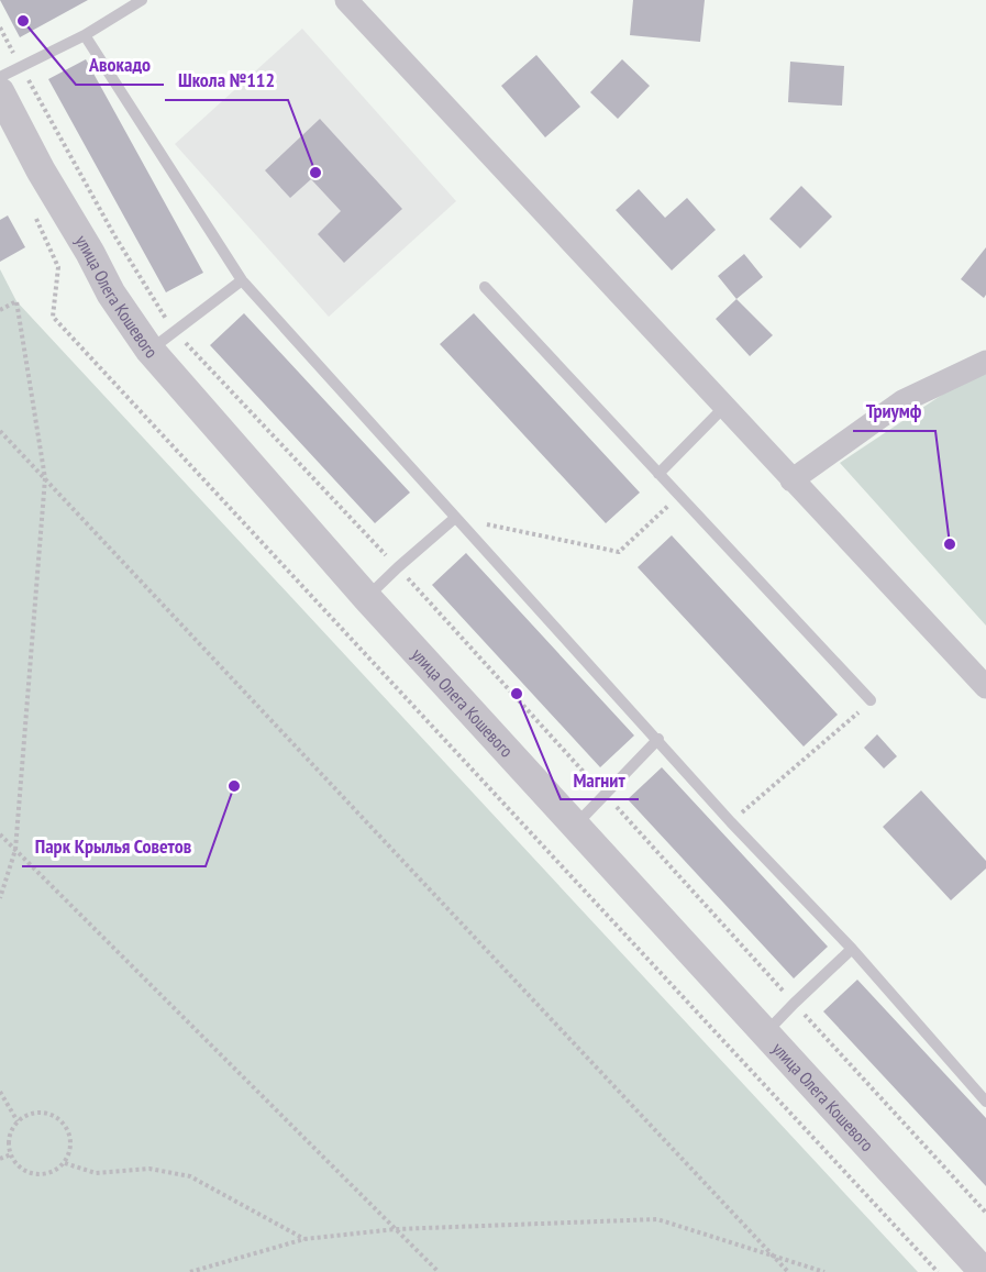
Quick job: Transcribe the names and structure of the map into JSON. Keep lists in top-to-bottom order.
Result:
{
  "streets": {
    "street": ["улица Олега Кошевого"]
  },
  "places": [
    "Авокадо",
    "Школа №112",
    "Триумф",
    "Магнит",
    "Парк Крылья Советов"
  ]
}
